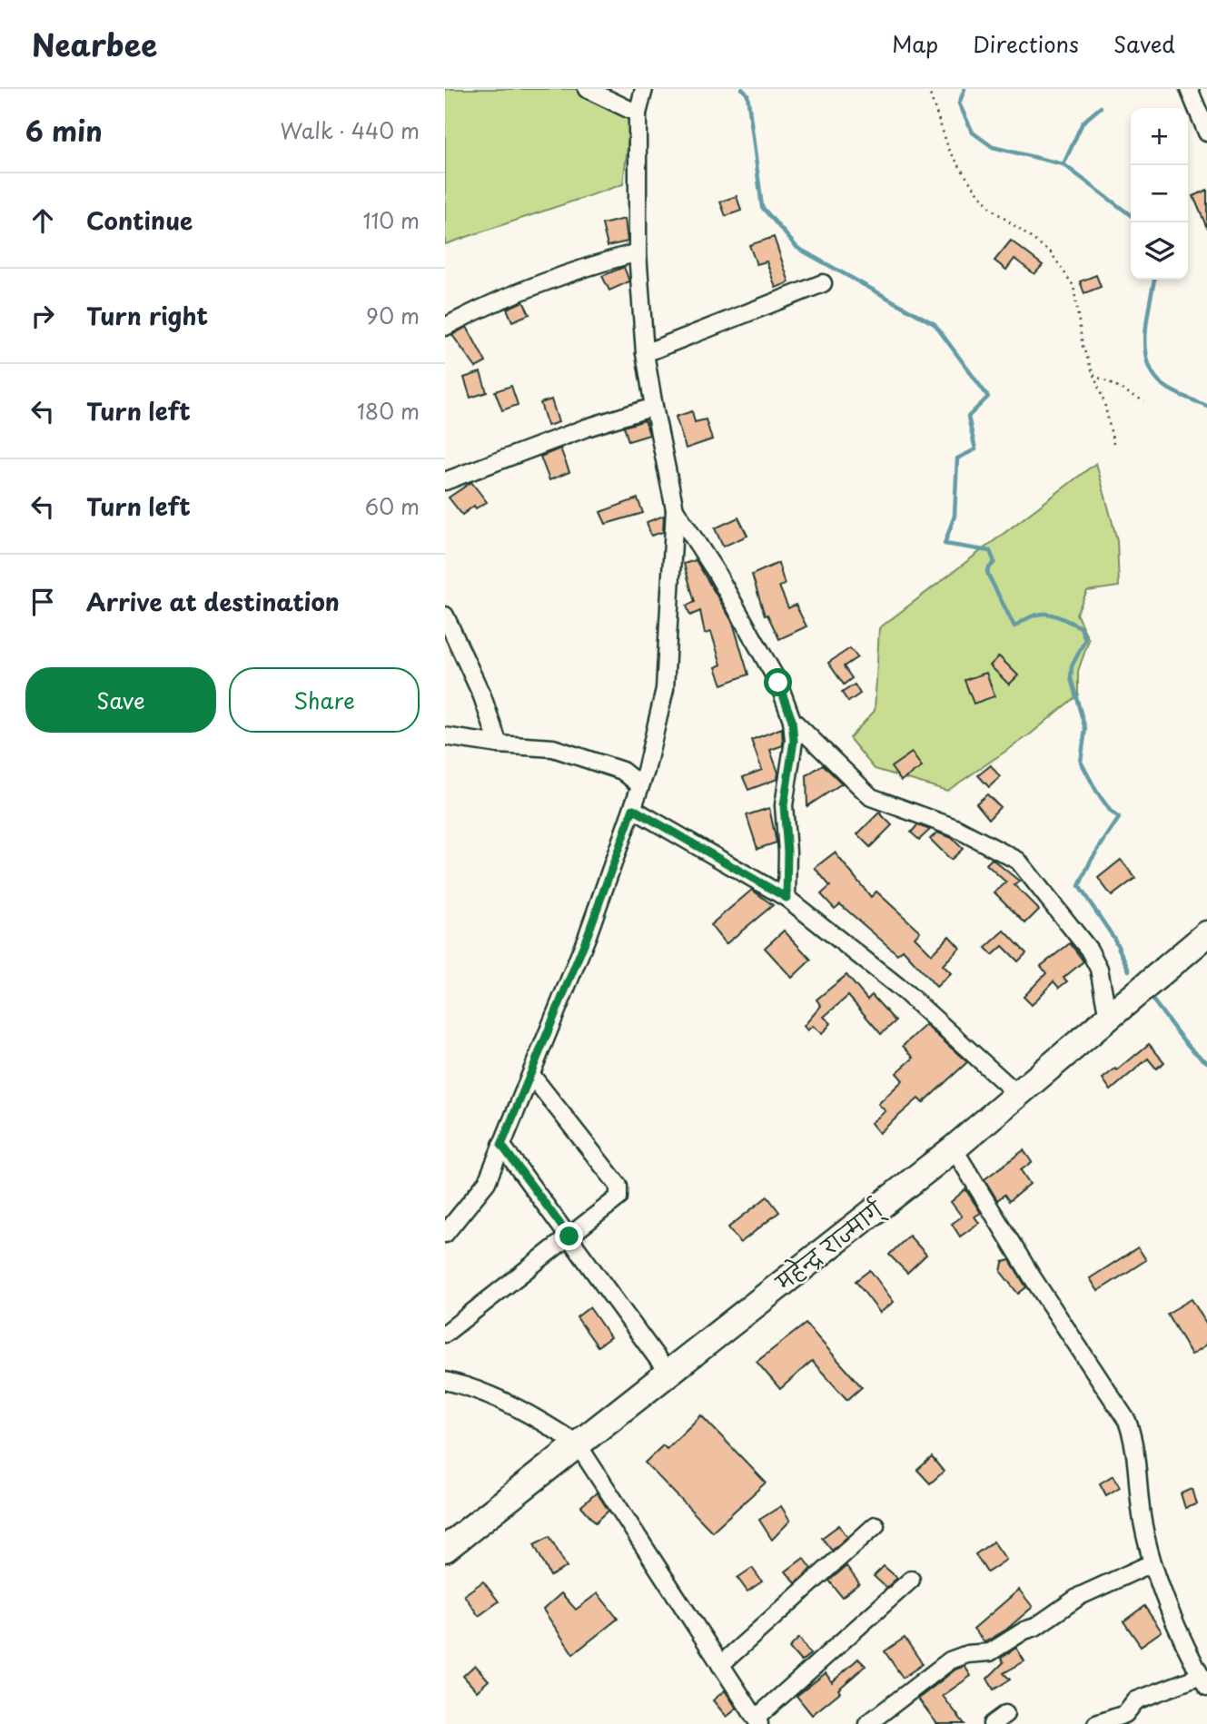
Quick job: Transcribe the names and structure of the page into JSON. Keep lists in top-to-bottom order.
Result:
{
  "streets": {
    "highway": ["महेन्द्र राज्मार्ग्"]
  },
  "page": {
    "header": "Nearbee",
    "nav": ["Map", "Directions", "Saved"],
    "heading": ["6 min", "Walk · 440 m"],
    "map_buttons": ["+", "−"],
    "list": [
      ["Continue", "110 m"],
      ["Turn right", "90 m"],
      ["Turn left", "180 m"],
      ["Turn left", "60 m"],
      "Arrive at destination"
    ],
    "buttons": ["Save", "Share"]
  }
}
